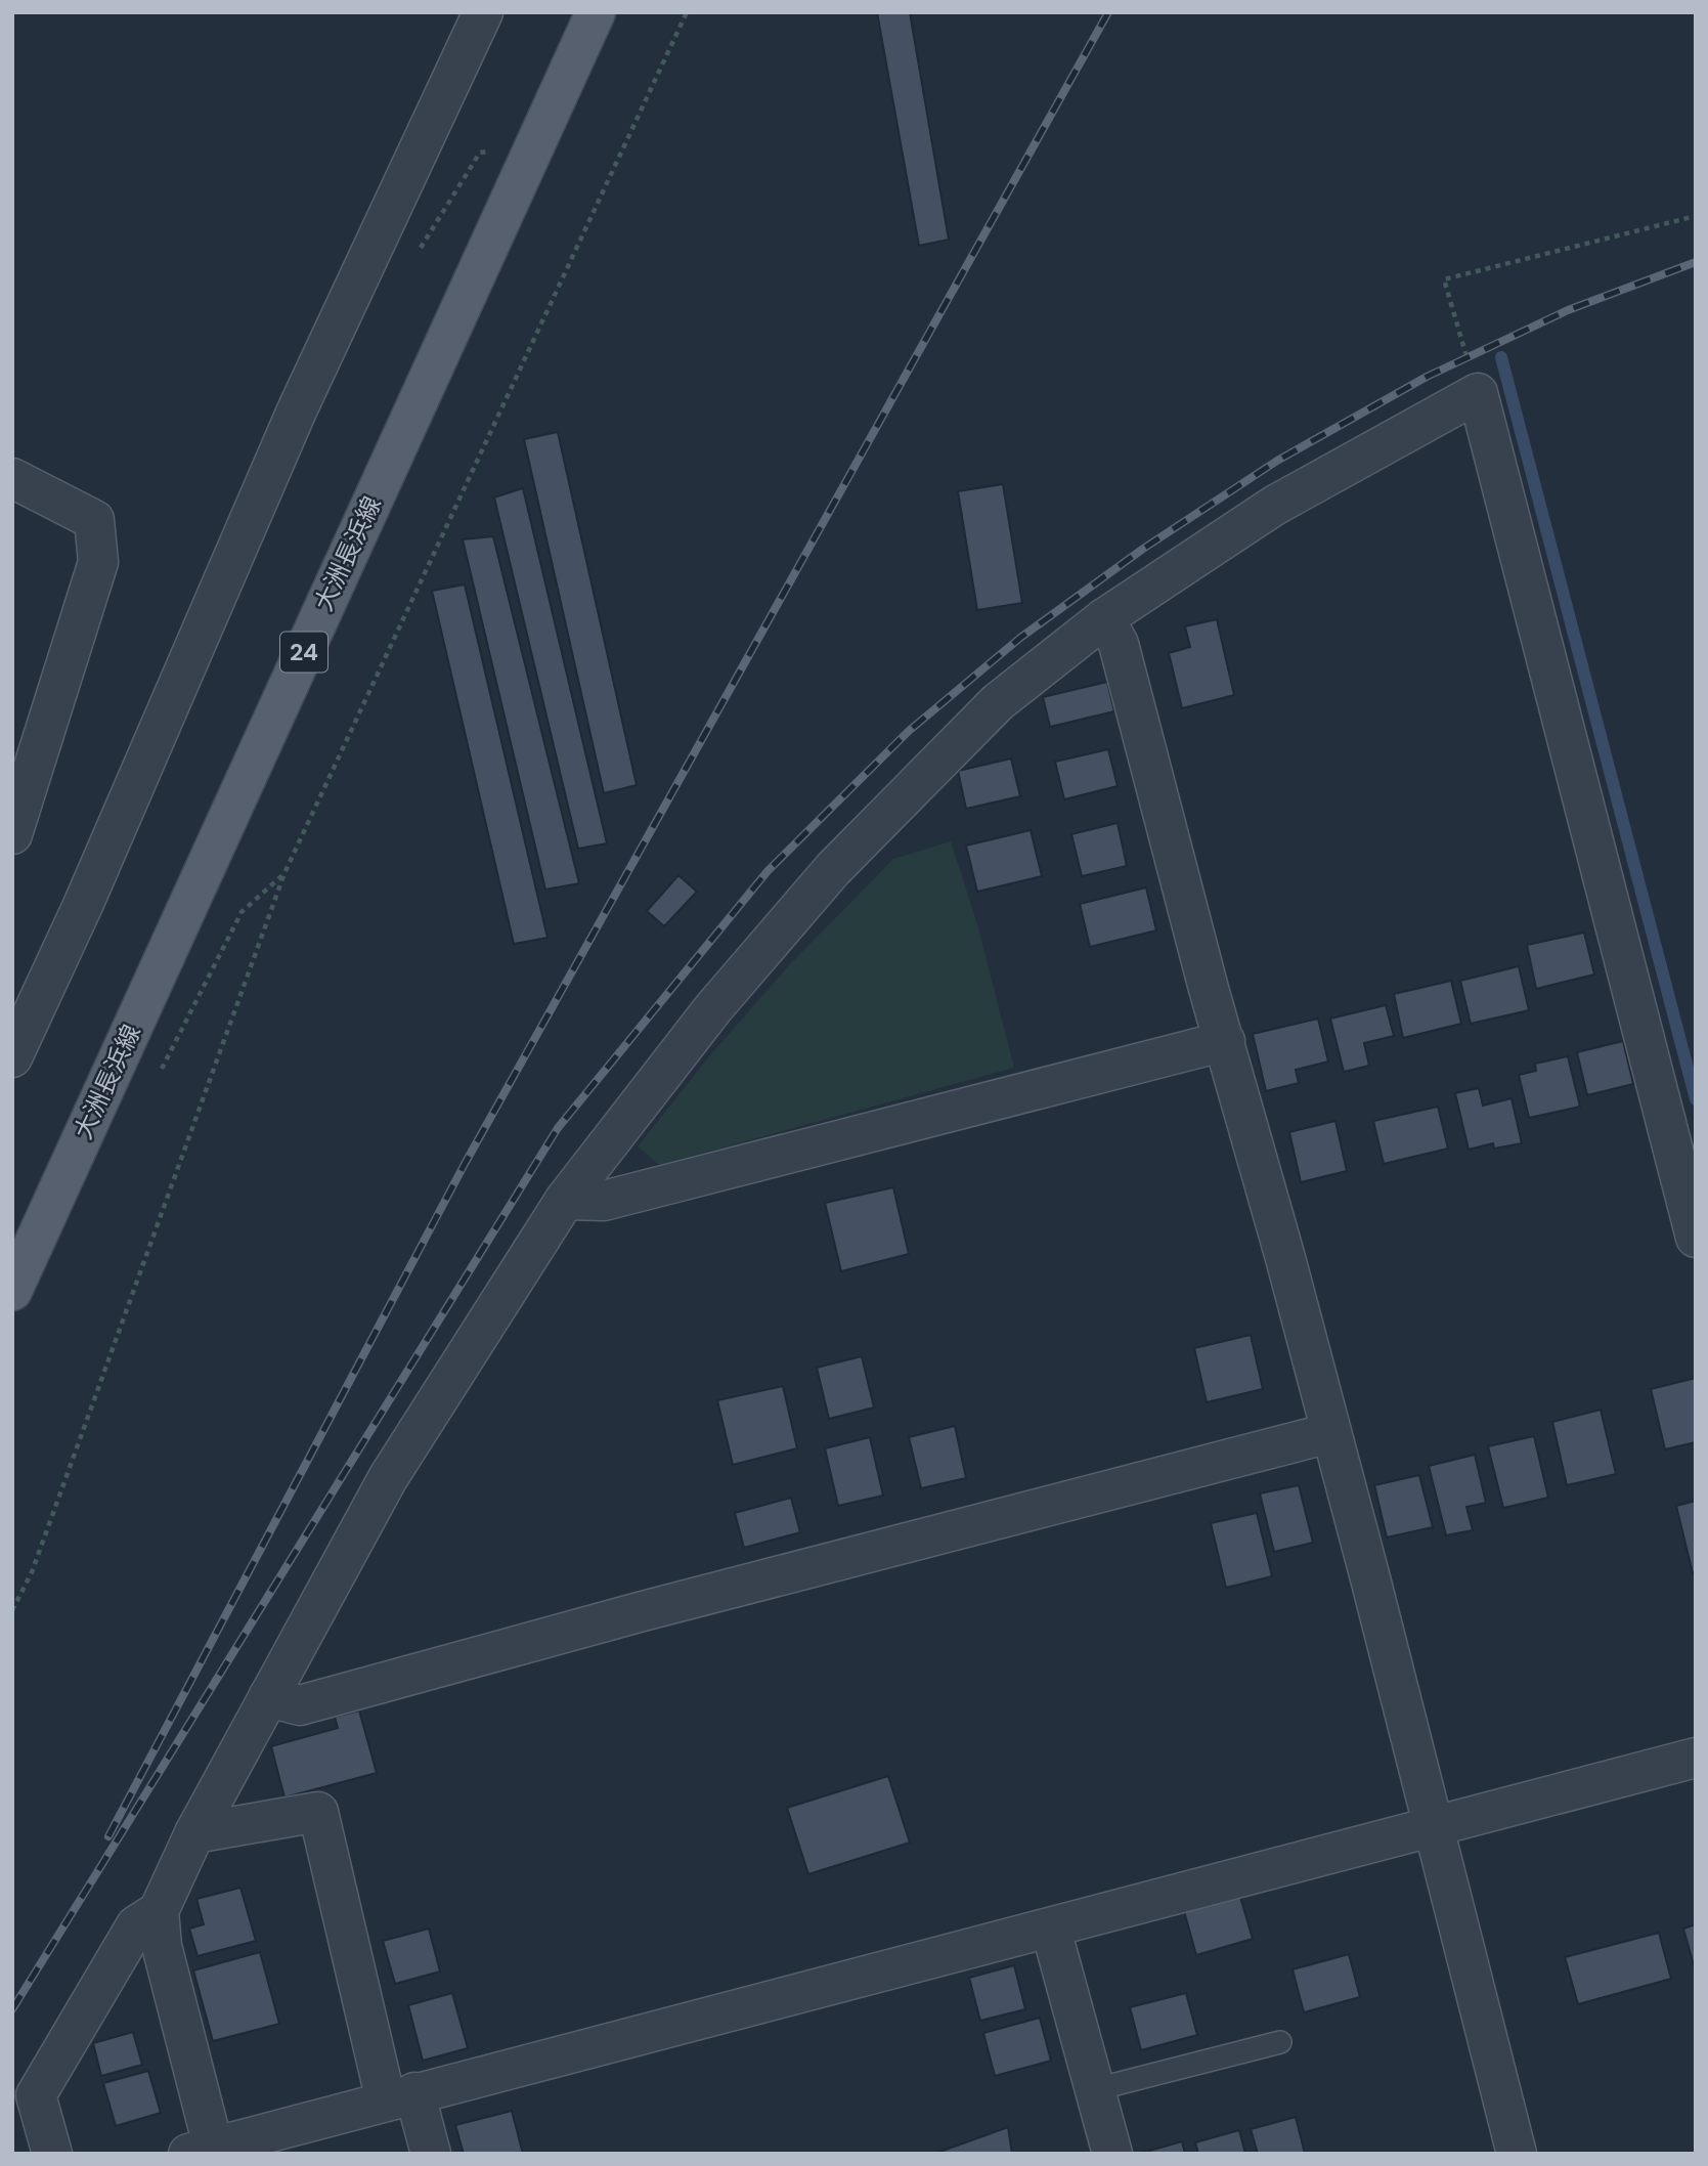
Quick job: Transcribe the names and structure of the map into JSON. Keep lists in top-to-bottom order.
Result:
{
  "streets": {
    "main road": ["大洲長浜線", "24"]
  }
}
